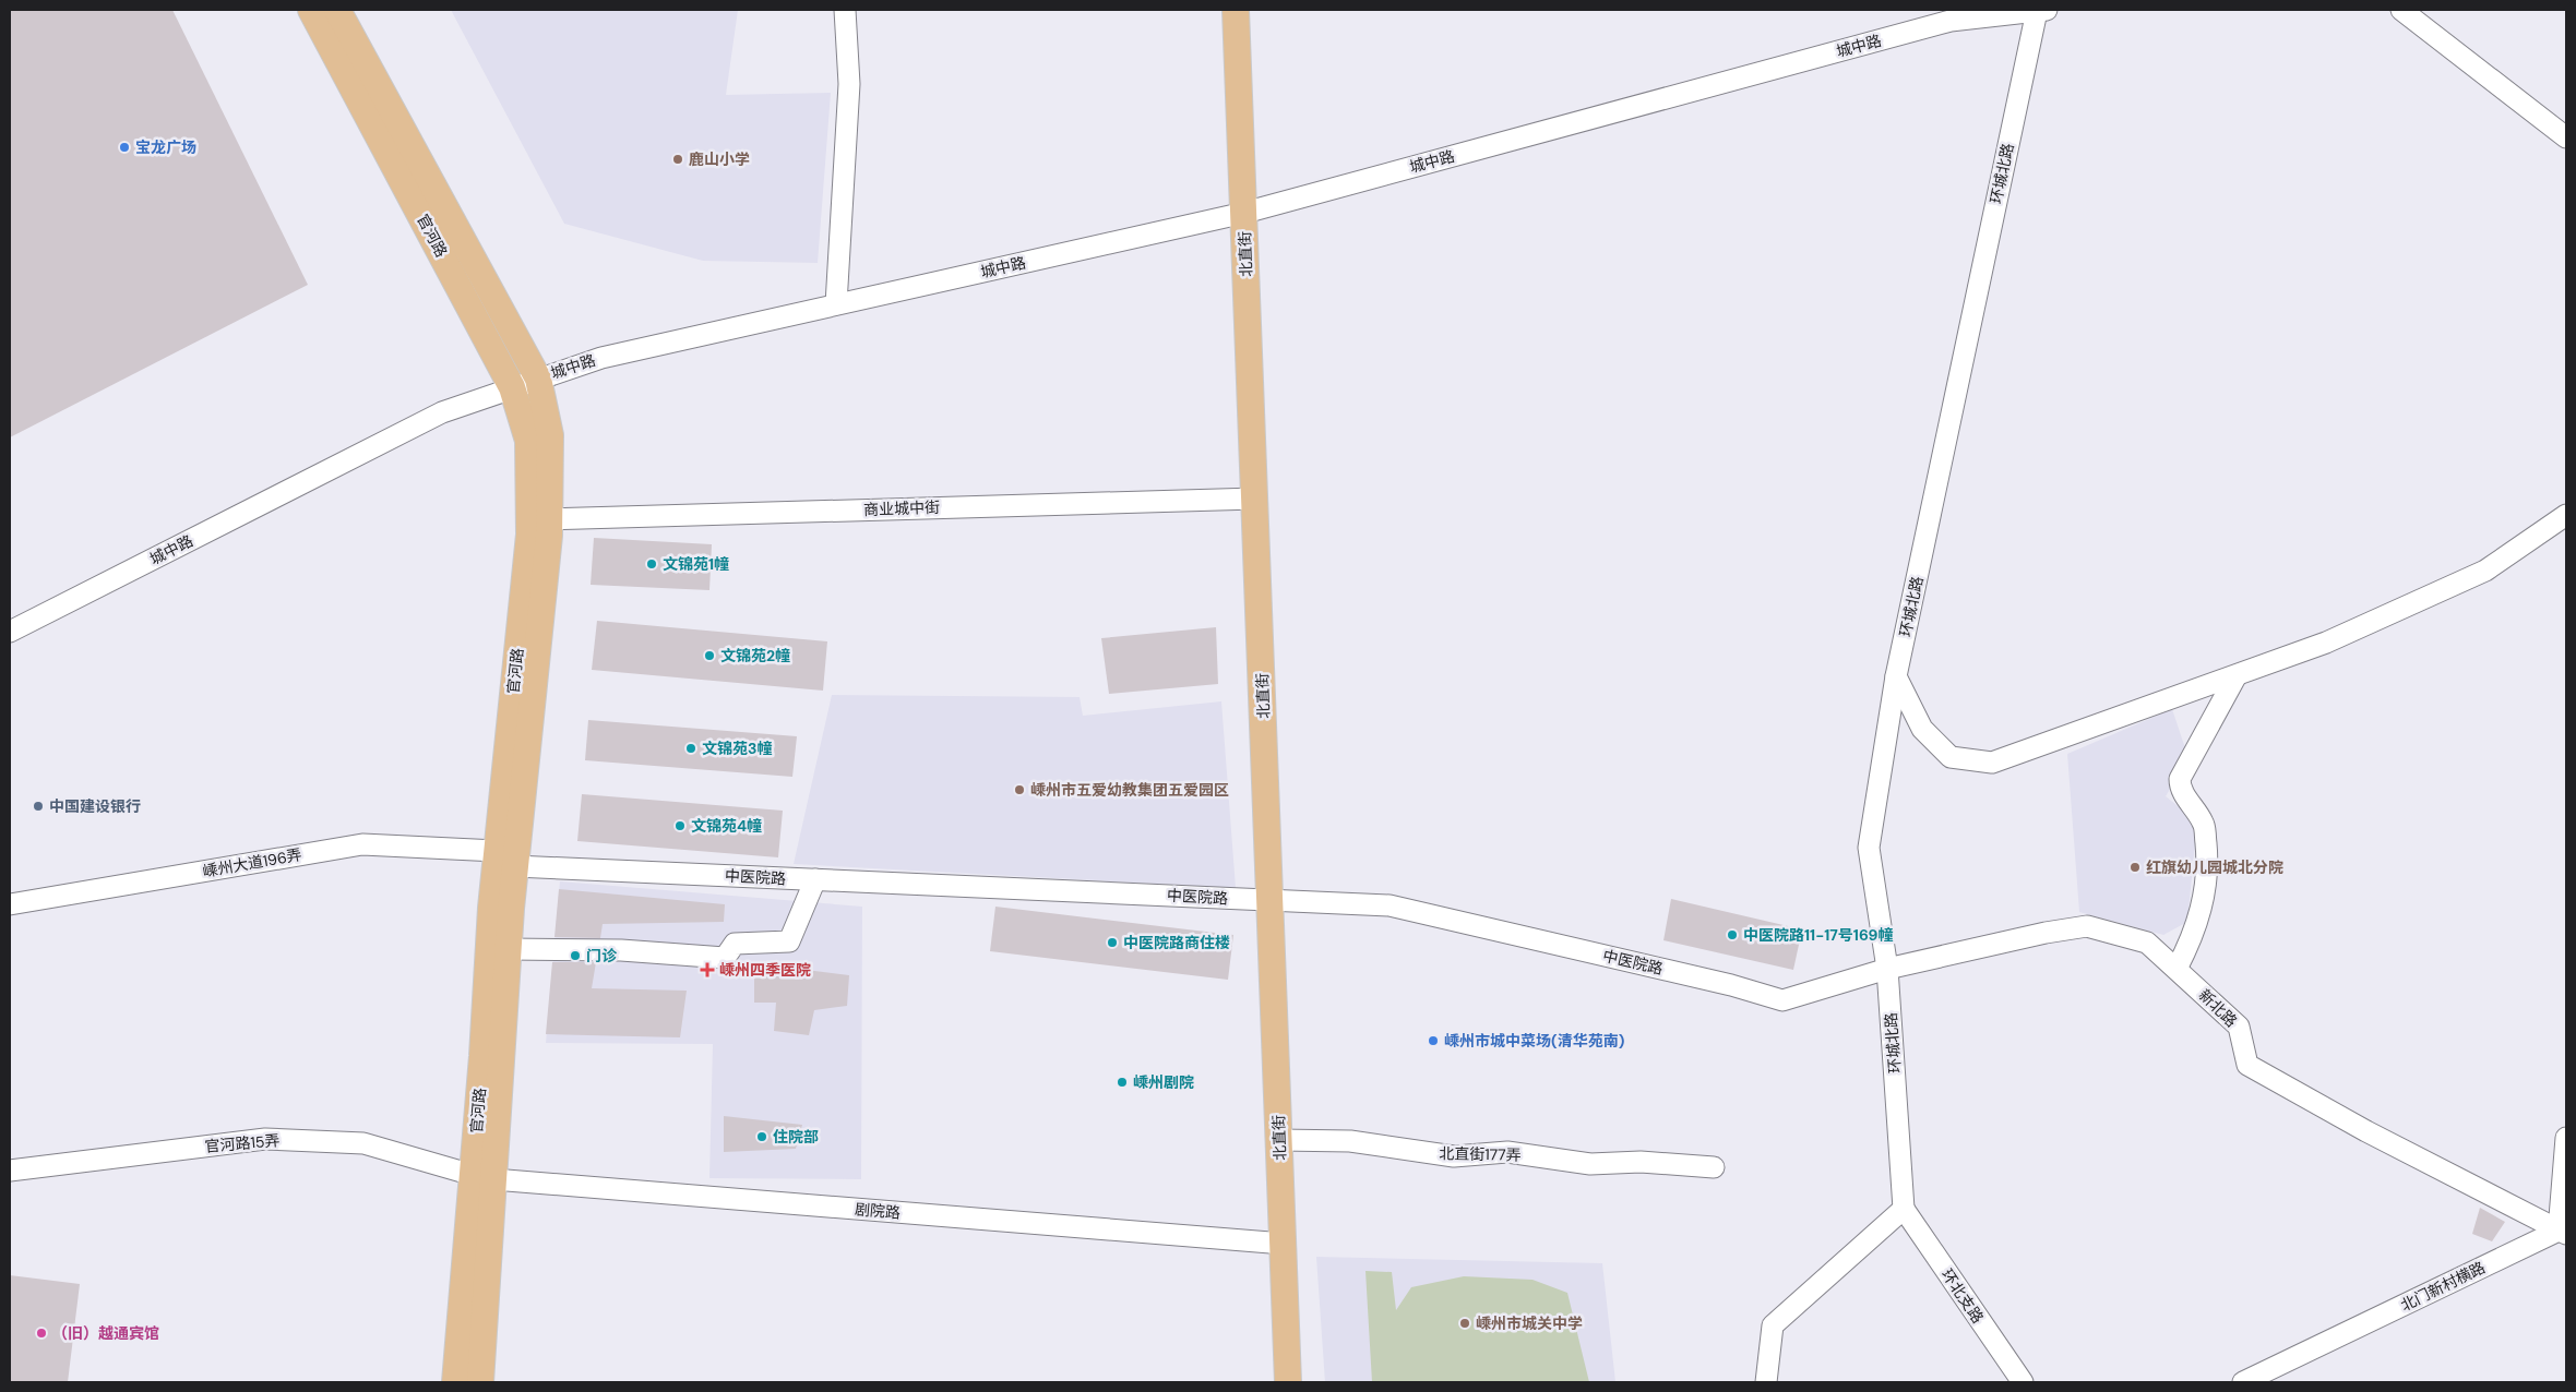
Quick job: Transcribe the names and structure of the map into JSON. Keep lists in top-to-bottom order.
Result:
{
  "streets": {
    "main road": ["官河路", "北直街"],
    "street": [
      "城中路",
      "环城北路",
      "商业城中街",
      "嵊州大道196弄",
      "中医院路",
      "新北路",
      "官河路15弄",
      "北直街177弄",
      "剧院路",
      "北门新村横路",
      "环北支路"
    ]
  },
  "crossings": [
    ["城中路", "环城北路"],
    ["城中路", "官河路"],
    ["城中路", "北直街"],
    ["环城北路", "中医院路"],
    ["环城北路", "新北路"],
    ["环城北路", "环北支路"],
    ["官河路", "商业城中街"],
    ["官河路", "嵊州大道196弄"],
    ["官河路", "中医院路"],
    ["官河路", "官河路15弄"],
    ["官河路", "剧院路"],
    ["北直街", "商业城中街"],
    ["北直街", "中医院路"],
    ["北直街", "北直街177弄"],
    ["北直街", "剧院路"],
    ["嵊州大道196弄", "中医院路"],
    ["中医院路", "新北路"],
    ["新北路", "北门新村横路"],
    ["官河路15弄", "剧院路"]
  ],
  "places": {
    "other": [
      "宝龙广场",
      "鹿山小学",
      "文锦苑1幢",
      "文锦苑2幢",
      "文锦苑3幢",
      "嵊州市五爱幼教集团五爱园区",
      "中国建设银行",
      "文锦苑4幢",
      "红旗幼儿园城北分院",
      "中医院路11-17号169幢",
      "中医院路商住楼",
      "门诊",
      "嵊州市城中菜场(清华苑南)",
      "嵊州剧院",
      "住院部",
      "嵊州市城关中学",
      "（旧）越通宾馆"
    ],
    "health": ["嵊州四季医院"]
  }
}
